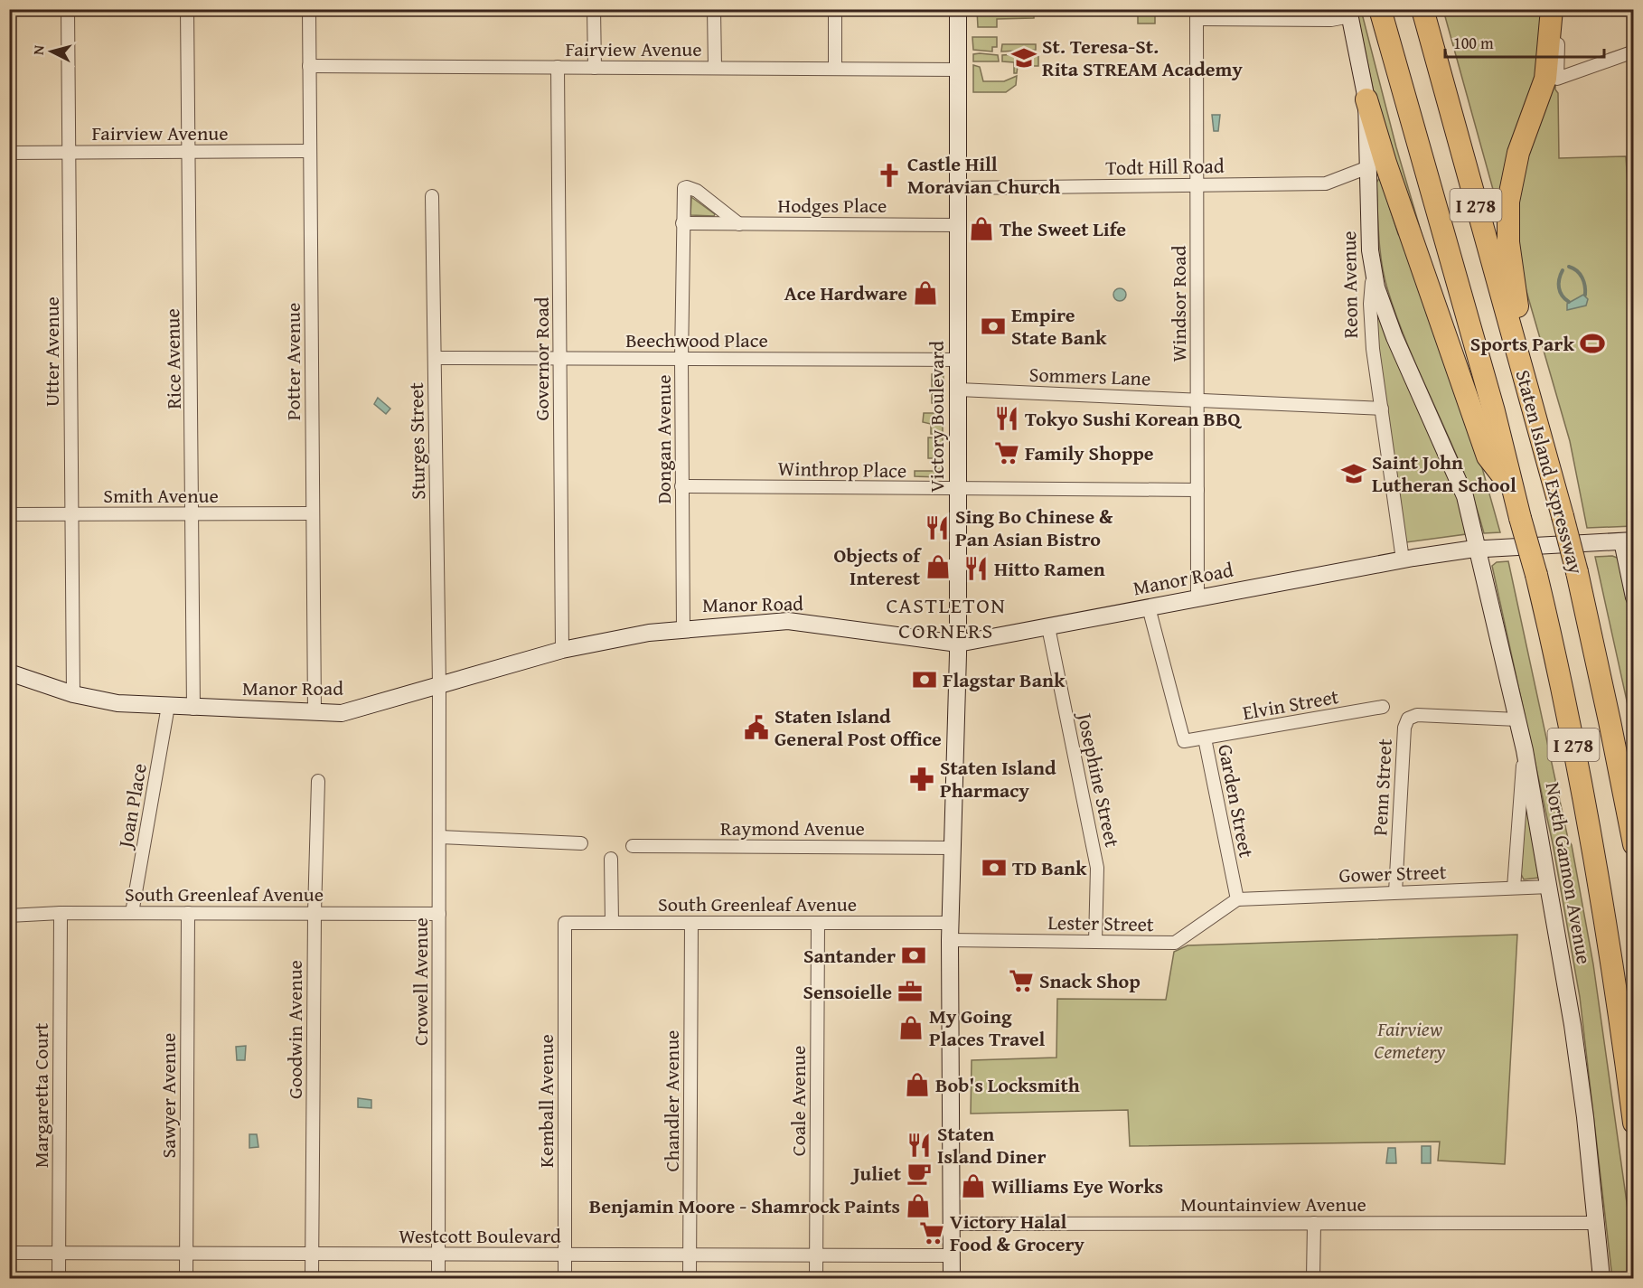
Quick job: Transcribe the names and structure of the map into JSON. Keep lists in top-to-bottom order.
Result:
{
  "streets": {
    "highway": ["I 278", "Staten Island Expressway"],
    "main road": [
      "Reon Avenue",
      "Victory Boulevard",
      "Manor Road",
      "North Gannon Avenue"
    ],
    "street": [
      "Fairview Avenue",
      "Todt Hill Road",
      "Hodges Place",
      "Windsor Road",
      "Beechwood Place",
      "Utter Avenue",
      "Rice Avenue",
      "Governor Road",
      "Potter Avenue",
      "Sommers Lane",
      "Dongan Avenue",
      "Sturges Street",
      "Winthrop Place",
      "Smith Avenue",
      "Elvin Street",
      "Josephine Street",
      "Penn Street",
      "Garden Street",
      "Joan Place",
      "Raymond Avenue",
      "Gower Street",
      "South Greenleaf Avenue",
      "Lester Street",
      "Crowell Avenue",
      "Goodwin Avenue",
      "Margaretta Court",
      "Sawyer Avenue",
      "Kemball Avenue",
      "Chandler Avenue",
      "Coale Avenue",
      "Mountainview Avenue",
      "Westcott Boulevard"
    ]
  },
  "crossings": [
    ["Fairview Avenue", "Utter Avenue"],
    ["Fairview Avenue", "Rice Avenue"],
    ["Fairview Avenue", "Governor Road"],
    ["Fairview Avenue", "Potter Avenue"],
    ["Fairview Avenue", "Victory Boulevard"],
    ["Todt Hill Road", "Reon Avenue"],
    ["Todt Hill Road", "Windsor Road"],
    ["Todt Hill Road", "Victory Boulevard"],
    ["Hodges Place", "Victory Boulevard"],
    ["Hodges Place", "Dongan Avenue"],
    ["Reon Avenue", "Sommers Lane"],
    ["Reon Avenue", "Manor Road"],
    ["Reon Avenue", "North Gannon Avenue"],
    ["Windsor Road", "Sommers Lane"],
    ["Windsor Road", "Winthrop Place"],
    ["Windsor Road", "Manor Road"],
    ["Beechwood Place", "Governor Road"],
    ["Beechwood Place", "Victory Boulevard"],
    ["Beechwood Place", "Dongan Avenue"],
    ["Beechwood Place", "Sturges Street"],
    ["Utter Avenue", "Smith Avenue"],
    ["Utter Avenue", "Manor Road"],
    ["Rice Avenue", "Smith Avenue"],
    ["Rice Avenue", "Manor Road"],
    ["Governor Road", "Manor Road"],
    ["Potter Avenue", "Smith Avenue"],
    ["Potter Avenue", "Manor Road"],
    ["Sommers Lane", "Victory Boulevard"],
    ["Victory Boulevard", "Winthrop Place"],
    ["Victory Boulevard", "Manor Road"],
    ["Victory Boulevard", "Raymond Avenue"],
    ["Victory Boulevard", "South Greenleaf Avenue"],
    ["Victory Boulevard", "Lester Street"],
    ["Victory Boulevard", "Mountainview Avenue"],
    ["Victory Boulevard", "Westcott Boulevard"],
    ["Dongan Avenue", "Winthrop Place"],
    ["Dongan Avenue", "Manor Road"],
    ["Sturges Street", "Manor Road"],
    ["Sturges Street", "Crowell Avenue"],
    ["Manor Road", "Josephine Street"],
    ["Manor Road", "Garden Street"],
    ["Manor Road", "Joan Place"],
    ["Manor Road", "North Gannon Avenue"],
    ["Manor Road", "Crowell Avenue"],
    ["Elvin Street", "Garden Street"],
    ["Josephine Street", "Lester Street"],
    ["Penn Street", "Gower Street"],
    ["Penn Street", "North Gannon Avenue"],
    ["Garden Street", "Gower Street"],
    ["Garden Street", "Lester Street"],
    ["Joan Place", "South Greenleaf Avenue"],
    ["Gower Street", "North Gannon Avenue"],
    ["Gower Street", "Lester Street"],
    ["North Gannon Avenue", "Mountainview Avenue"],
    ["South Greenleaf Avenue", "Crowell Avenue"],
    ["South Greenleaf Avenue", "Goodwin Avenue"],
    ["South Greenleaf Avenue", "Margaretta Court"],
    ["South Greenleaf Avenue", "Sawyer Avenue"],
    ["South Greenleaf Avenue", "Kemball Avenue"],
    ["South Greenleaf Avenue", "Chandler Avenue"],
    ["South Greenleaf Avenue", "Coale Avenue"],
    ["Crowell Avenue", "Westcott Boulevard"],
    ["Goodwin Avenue", "Westcott Boulevard"],
    ["Margaretta Court", "Westcott Boulevard"],
    ["Sawyer Avenue", "Westcott Boulevard"],
    ["Kemball Avenue", "Westcott Boulevard"],
    ["Chandler Avenue", "Westcott Boulevard"],
    ["Coale Avenue", "Westcott Boulevard"]
  ],
  "districts": ["CASTLETON CORNERS"],
  "parks": ["Fairview Cemetery"],
  "places": {
    "school or university": ["St. Teresa-St. Rita STREAM Academy", "Saint John Lutheran School"],
    "church": ["Castle Hill Moravian Church"],
    "shop": [
      "The Sweet Life",
      "Ace Hardware",
      "Objects of Interest",
      "My Going Places Travel",
      "Bob's Locksmith",
      "Williams Eye Works",
      "Benjamin Moore - Shamrock Paints"
    ],
    "bank": [
      "Empire State Bank",
      "Flagstar Bank",
      "TD Bank",
      "Santander"
    ],
    "sports": ["Sports Park"],
    "restaurant": [
      "Tokyo Sushi Korean BBQ",
      "Sing Bo Chinese & Pan Asian Bistro",
      "Hitto Ramen",
      "Staten Island Diner"
    ],
    "supermarket": ["Family Shoppe", "Snack Shop", "Victory Halal Food & Grocery"],
    "public building": ["Staten Island General Post Office"],
    "pharmacy": ["Staten Island Pharmacy"],
    "office": ["Sensoielle"],
    "cafe": ["Juliet"]
  },
  "scale_bar": "100 m",
  "north": "left"
}
